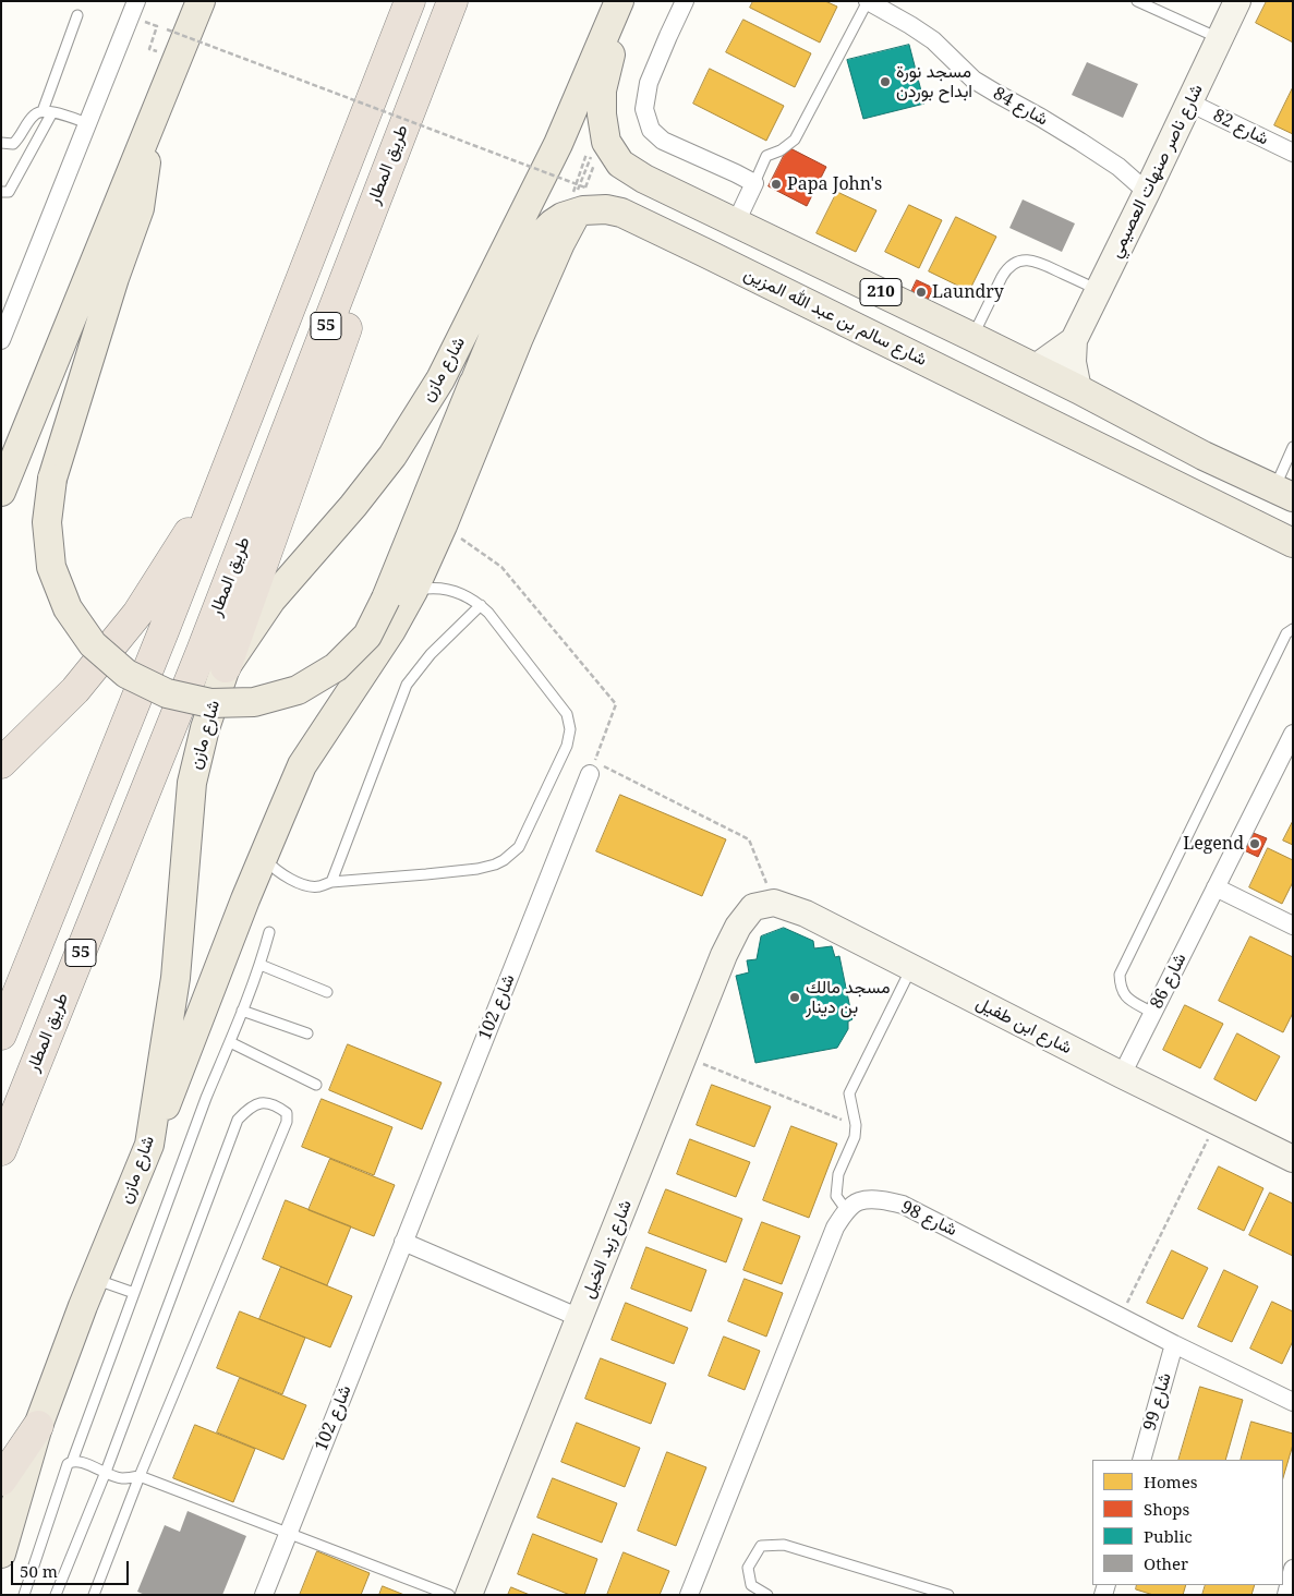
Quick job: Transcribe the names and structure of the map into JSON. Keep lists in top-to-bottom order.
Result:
{
  "streets": {
    "highway": ["طريق المطار", "55"],
    "main road": ["210", "شارع سالم بن عبد الله المزين", "شارع مازن"],
    "street": [
      "شارع 84",
      "شارع 82",
      "شارع ناصر صنهات العصيمي",
      "شارع 86",
      "شارع 102",
      "شارع ابن طفيل",
      "شارع 98",
      "شارع زيد الخيل",
      "شارع 99"
    ]
  },
  "crossings": [
    ["شارع 84", "شارع ناصر صنهات العصيمي"],
    ["شارع 82", "شارع ناصر صنهات العصيمي"],
    ["شارع ناصر صنهات العصيمي", "210"],
    ["210", "شارع مازن"],
    ["شارع 86", "شارع ابن طفيل"],
    ["شارع ابن طفيل", "شارع زيد الخيل"],
    ["شارع 98", "شارع 99"]
  ],
  "places": [
    "مسجد نورة ابداح بوردن",
    "Papa John's",
    "Laundry",
    "Legend",
    "مسجد مالك بن دينار"
  ],
  "legend": [
    "Homes",
    "Shops",
    "Public",
    "Other"
  ],
  "scale_bar": "50 m"
}
